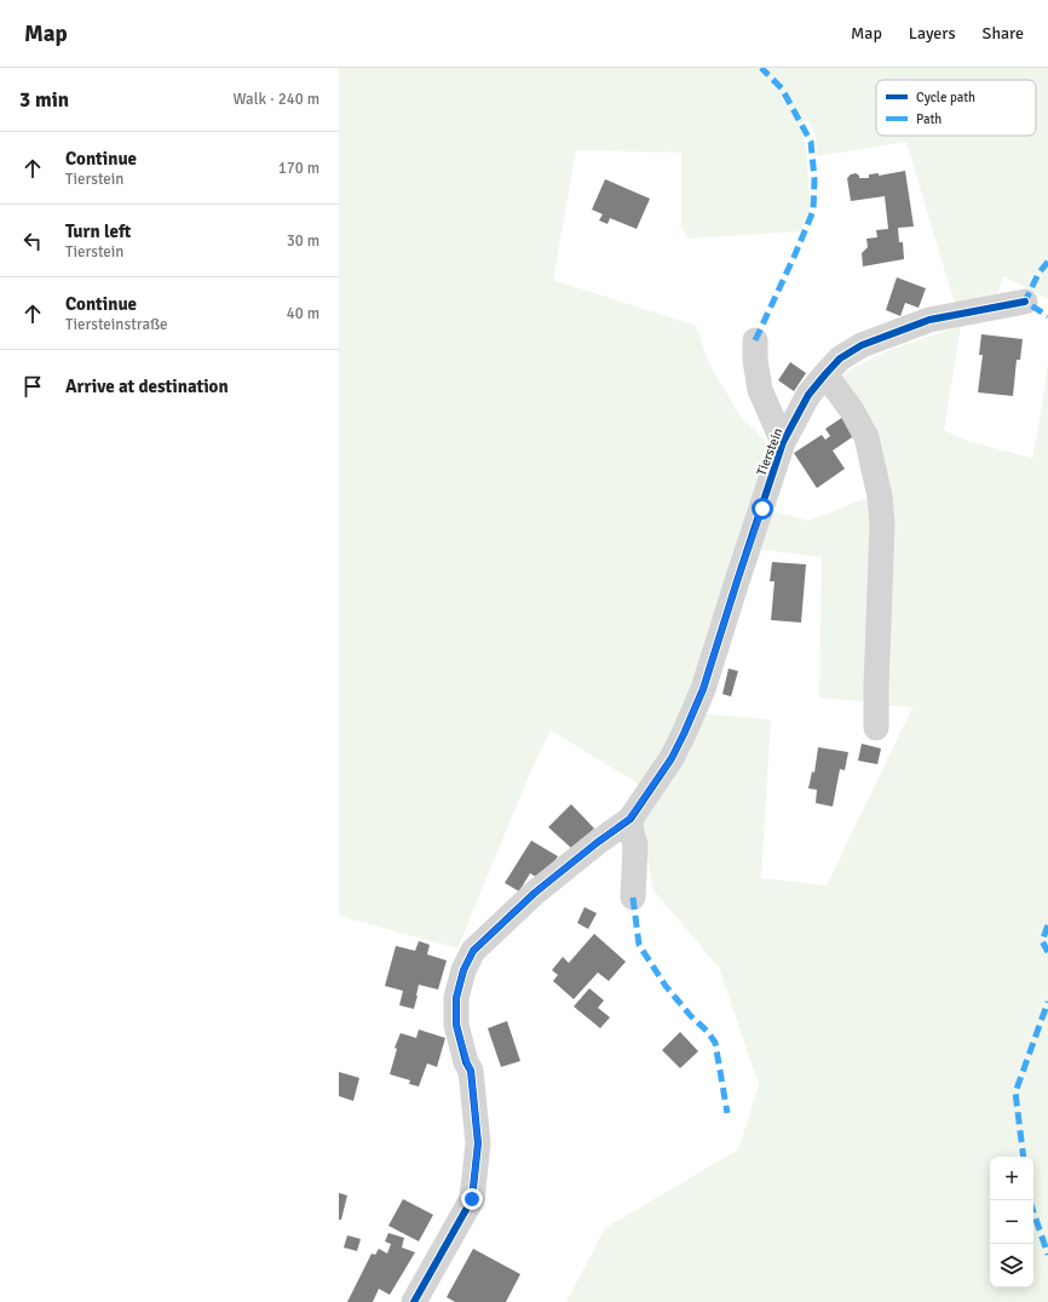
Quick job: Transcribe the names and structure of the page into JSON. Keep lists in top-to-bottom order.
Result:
{
  "streets": {
    "street": ["Tierstein"]
  },
  "legend": ["Cycle path", "Path"],
  "page": {
    "header": "Map",
    "nav": ["Map", "Layers", "Share"],
    "heading": ["3 min", "Walk · 240 m"],
    "list": [
      ["Continue", "Tierstein", "170 m"],
      ["Turn left", "Tierstein", "30 m"],
      ["Continue", "Tiersteinstraße", "40 m"],
      "Arrive at destination"
    ],
    "map_buttons": ["+", "−"]
  }
}
